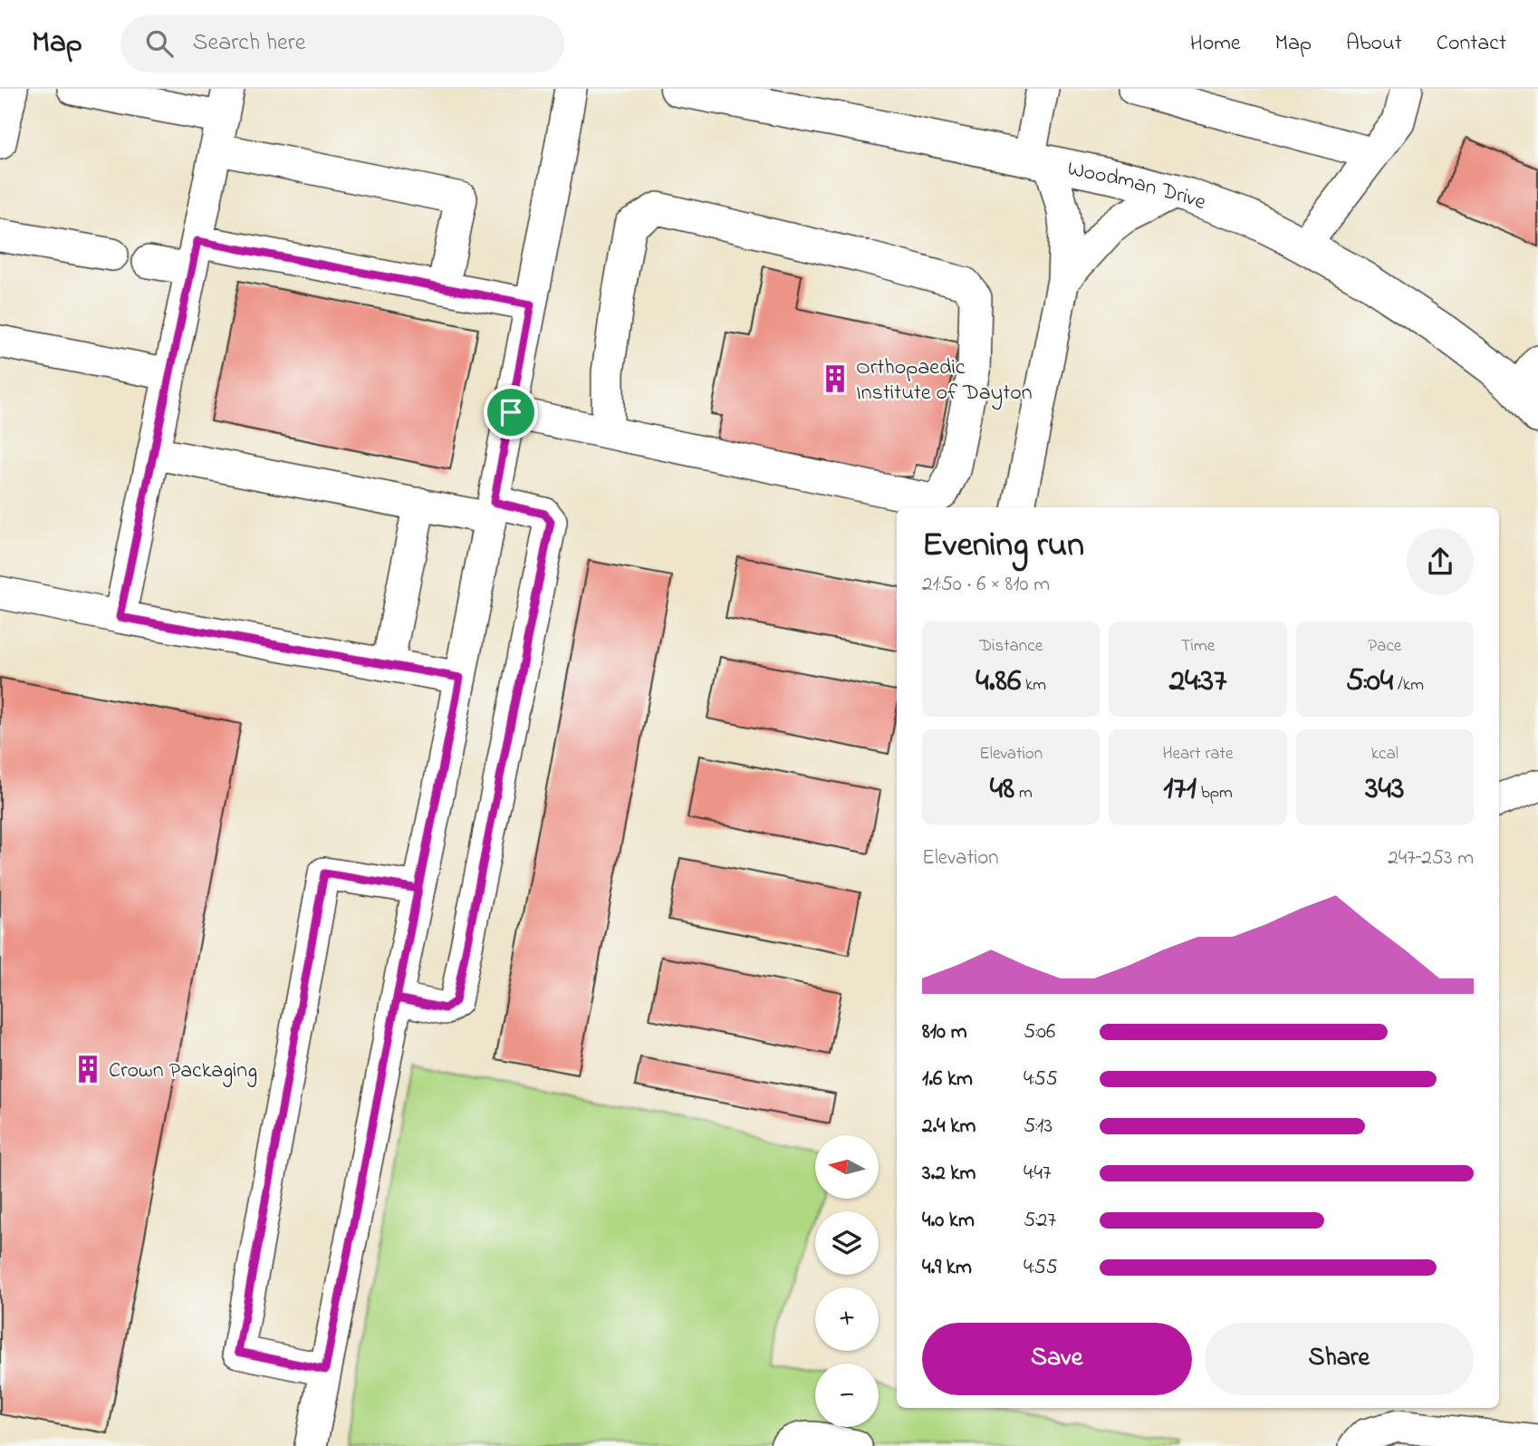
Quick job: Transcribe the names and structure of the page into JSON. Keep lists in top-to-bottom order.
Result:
{
  "streets": {
    "main road": ["Woodman Drive"]
  },
  "places": {
    "building": ["Orthopaedic Institute of Dayton", "Crown Packaging"]
  },
  "north": "left",
  "page": {
    "header": "Map",
    "search": "Search here",
    "nav": [
      "Home",
      "Map",
      "About",
      "Contact"
    ],
    "heading": ["Evening run", "21:50 · 6 × 810 m"],
    "stats": [
      ["Distance", "4.86 km"],
      ["Time", "24:37"],
      ["Pace", "5:04 /km"],
      ["Elevation", "48 m"],
      ["Heart rate", "171 bpm"],
      ["kcal", "343"]
    ],
    "chart": ["Elevation", "247–253 m"],
    "list": [
      {
        "name": "810 m",
        "note": "5:06"
      },
      {
        "name": "1.6 km",
        "note": "4:55"
      },
      {
        "name": "2.4 km",
        "note": "5:13"
      },
      {
        "name": "3.2 km",
        "note": "4:47"
      },
      {
        "name": "4.0 km",
        "note": "5:27"
      },
      {
        "name": "4.9 km",
        "note": "4:55"
      }
    ],
    "map_buttons": ["+", "−"],
    "buttons": ["Save", "Share"]
  }
}
